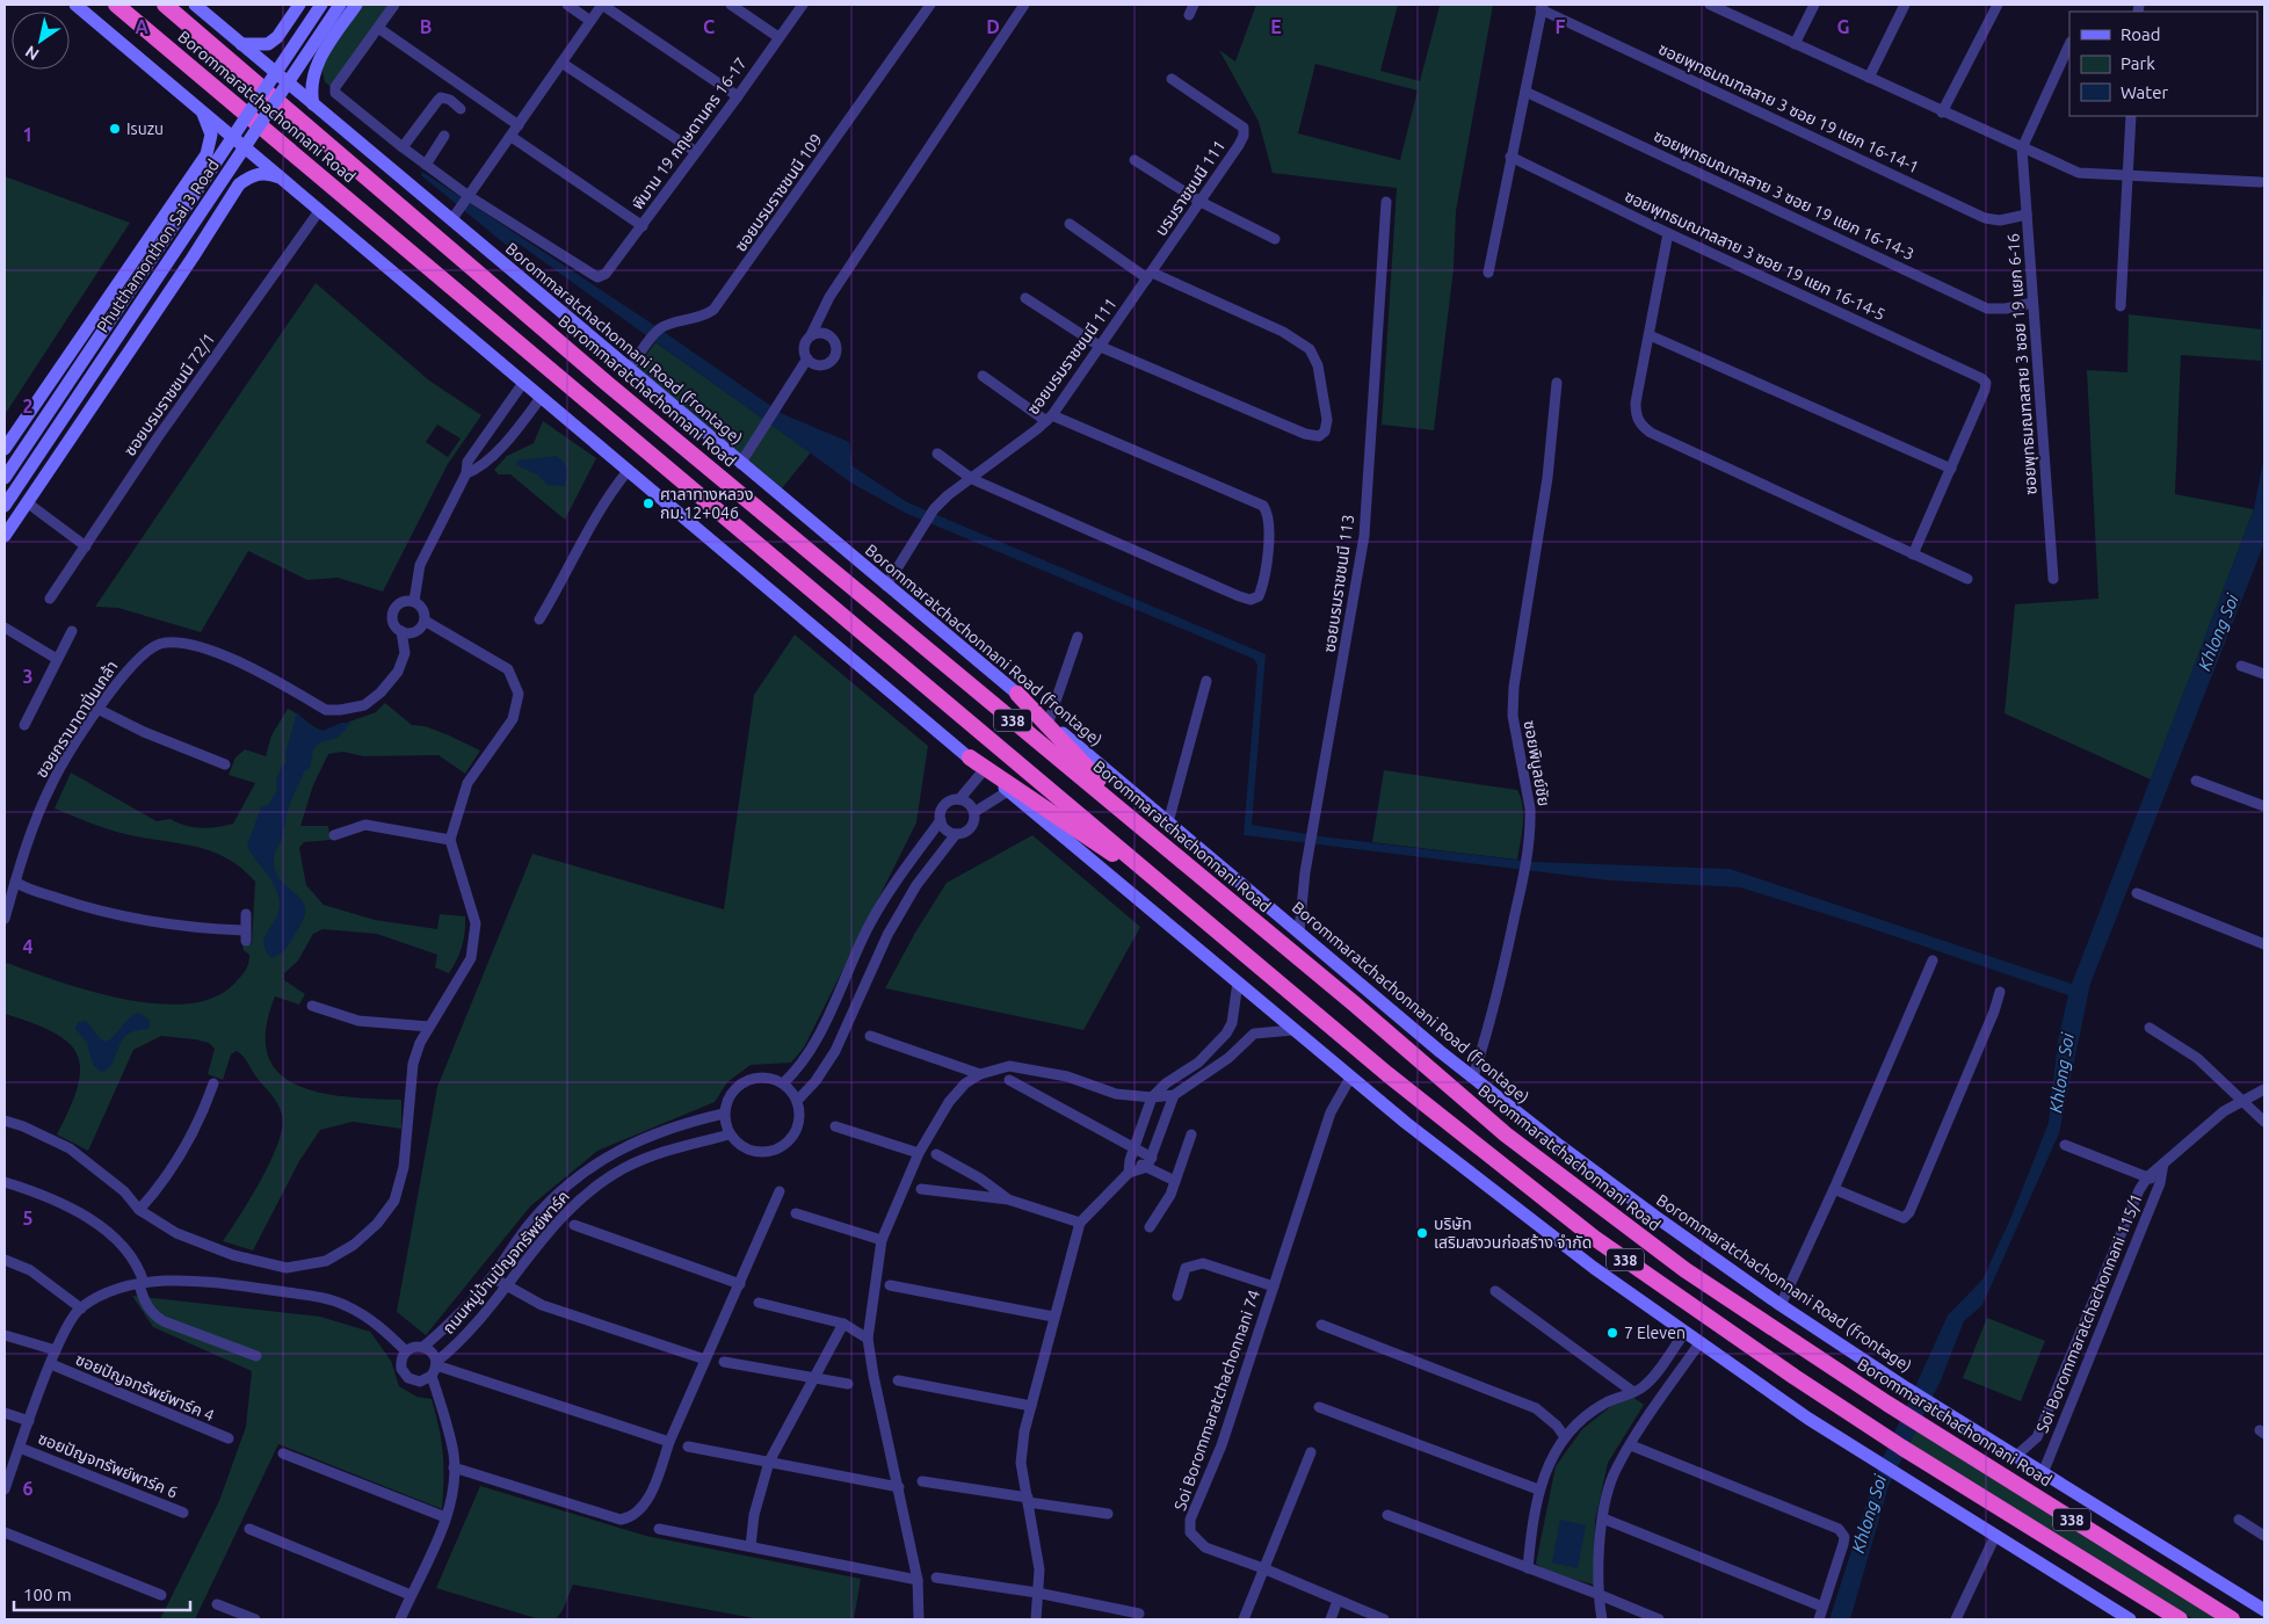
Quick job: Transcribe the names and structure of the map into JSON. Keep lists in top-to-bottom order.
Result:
{
  "streets": {
    "highway": ["Borommaratchachonnani Road", "338"],
    "main road": ["Phutthamonthon Sai 3 Road", "Borommaratchachonnani Road (frontage)"],
    "street": [
      "ซอยพุทธมณฑลสาย 3 ซอย 19 แยก 16-14-1",
      "พิมาน 19 กฤษดานคร 16-17",
      "บรมราชชนนี 111",
      "ซอยบรมราชชนนี 109",
      "ซอยพุทธมณฑลสาย 3 ซอย 19 แยก 16-14-3",
      "ซอยพุทธมณฑลสาย 3 ซอย 19 แยก 16-14-5",
      "ซอยบรมราชชนนี 111",
      "ซอยพุทธมณฑลสาย 3 ซอย 19 แยก 6-16",
      "ซอยบรมราชชนนี 72/1",
      "ซอยบรมราชชนนี 113",
      "ซอยกรานาดาปิ่นเกล้า",
      "ซอยพิบูลย์ชัย",
      "ถนนหมู่บ้านปัญจทรัพย์พาร์ค",
      "Soi Borommaratchachonnani 115/1",
      "ซอยปัญจทรัพย์พาร์ค 4",
      "Soi Borommaratchachonnani 74",
      "ซอยปัญจทรัพย์พาร์ค 6"
    ]
  },
  "crossings": [
    ["ซอยพุทธมณฑลสาย 3 ซอย 19 แยก 16-14-1", "ซอยพุทธมณฑลสาย 3 ซอย 19 แยก 6-16"],
    ["บรมราชชนนี 111", "ซอยบรมราชชนนี 111"],
    ["ซอยบรมราชชนนี 109", "Borommaratchachonnani Road (frontage)"],
    ["ซอยพุทธมณฑลสาย 3 ซอย 19 แยก 16-14-3", "ซอยพุทธมณฑลสาย 3 ซอย 19 แยก 6-16"],
    ["Borommaratchachonnani Road (frontage)", "ซอยบรมราชชนนี 111"],
    ["Borommaratchachonnani Road (frontage)", "ซอยบรมราชชนนี 113"],
    ["Borommaratchachonnani Road (frontage)", "ซอยพิบูลย์ชัย"],
    ["Borommaratchachonnani Road (frontage)", "Soi Borommaratchachonnani 115/1"],
    ["ซอยบรมราชชนนี 72/1", "338"],
    ["338", "Soi Borommaratchachonnani 74"]
  ],
  "water": ["Khlong Soi"],
  "places": [
    "Isuzu",
    "ศาลาทางหลวง กม.12+046",
    "บริษัท เสริมสงวนก่อสร้าง จำกัด",
    "7 Eleven"
  ],
  "legend": ["Road", "Park", "Water"],
  "scale_bar": "100 m",
  "north": "bottom left",
  "grid": {
    "columns": [
      "A",
      "B",
      "C",
      "D",
      "E",
      "F",
      "G"
    ],
    "rows": [
      "1",
      "2",
      "3",
      "4",
      "5",
      "6"
    ]
  }
}
